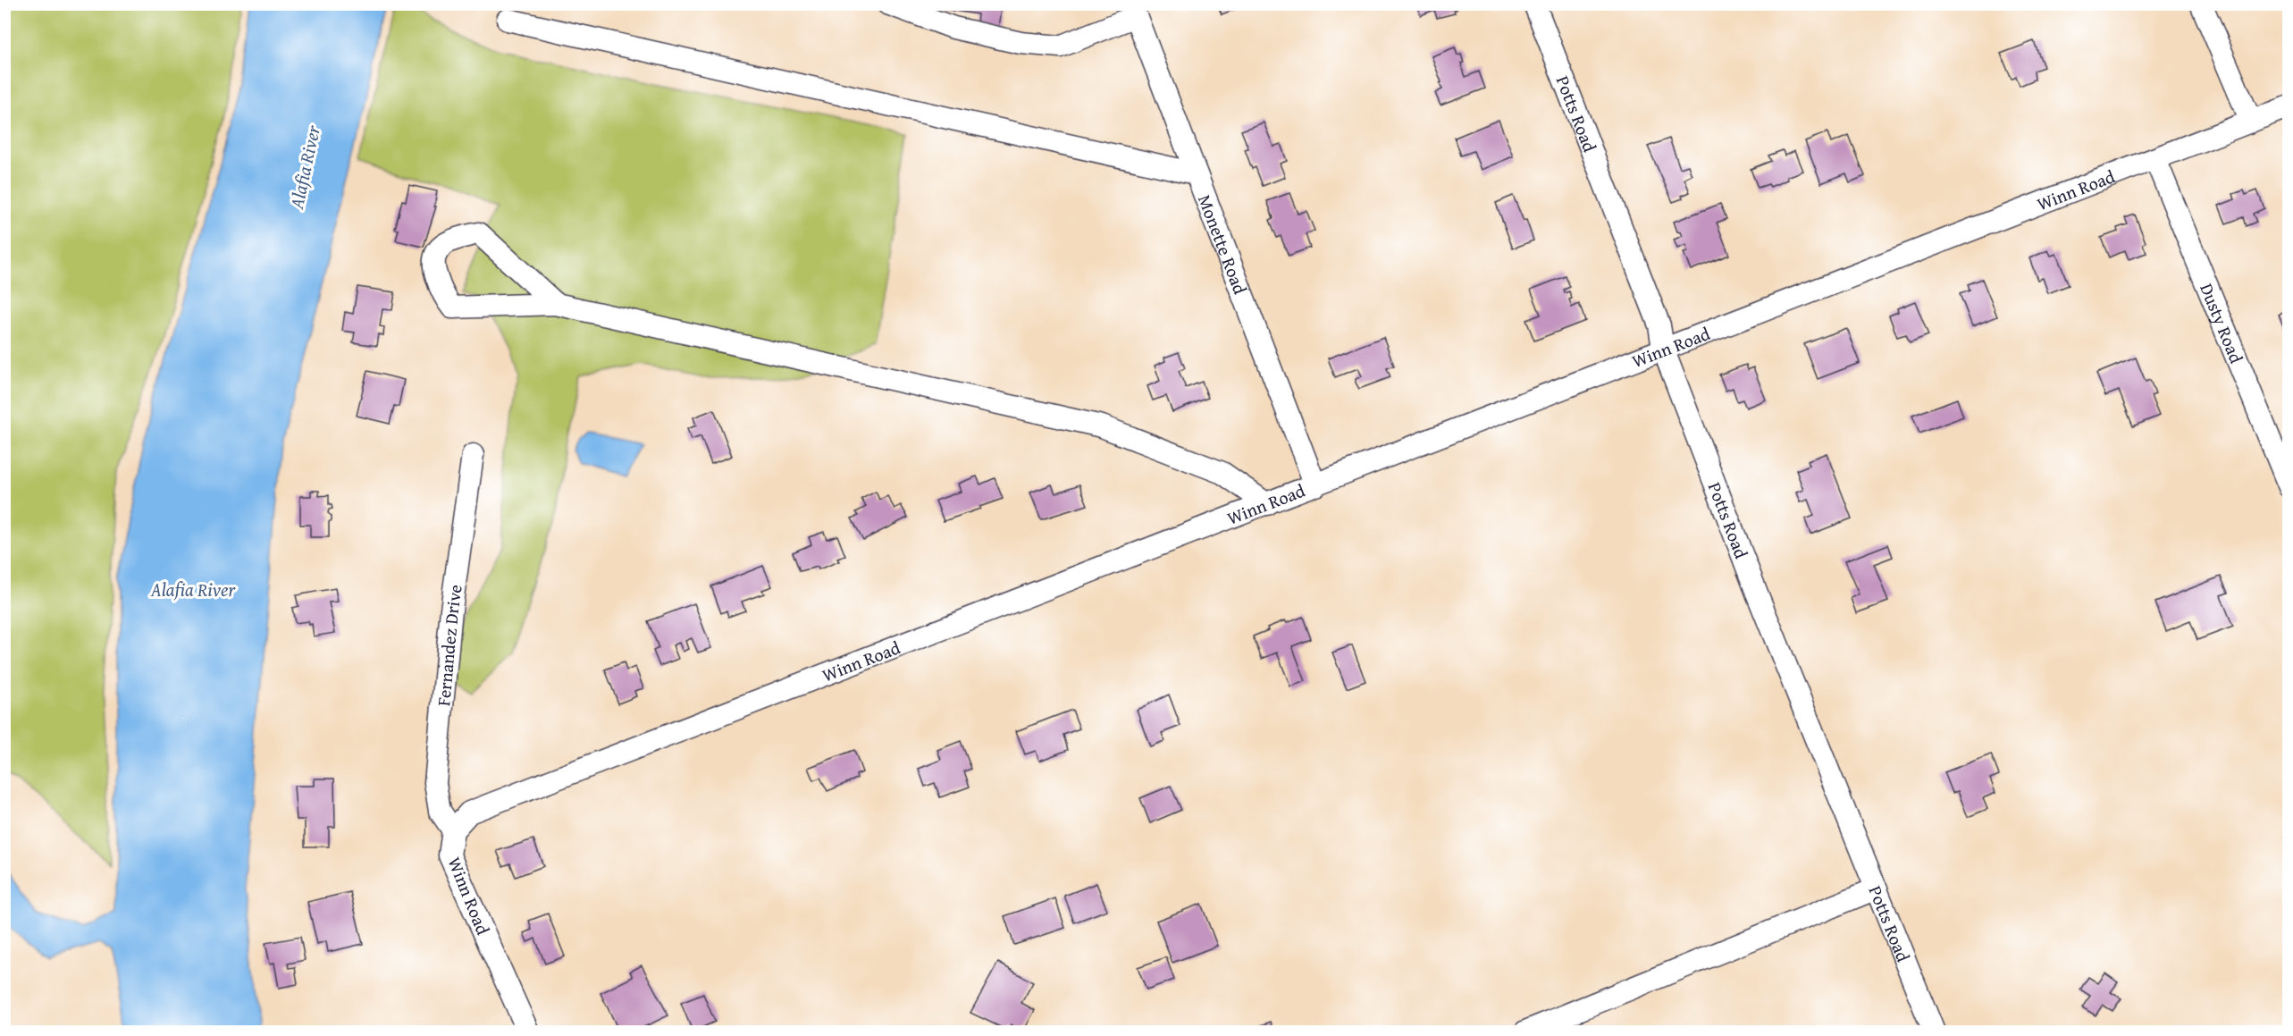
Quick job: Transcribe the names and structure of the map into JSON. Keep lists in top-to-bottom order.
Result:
{
  "streets": {
    "street": [
      "Potts Road",
      "Winn Road",
      "Monette Road",
      "Dusty Road",
      "Fernandez Drive"
    ]
  },
  "crossings": [
    ["Potts Road", "Winn Road"],
    ["Winn Road", "Monette Road"],
    ["Winn Road", "Dusty Road"],
    ["Winn Road", "Fernandez Drive"]
  ],
  "water": ["Alafia River"]
}
